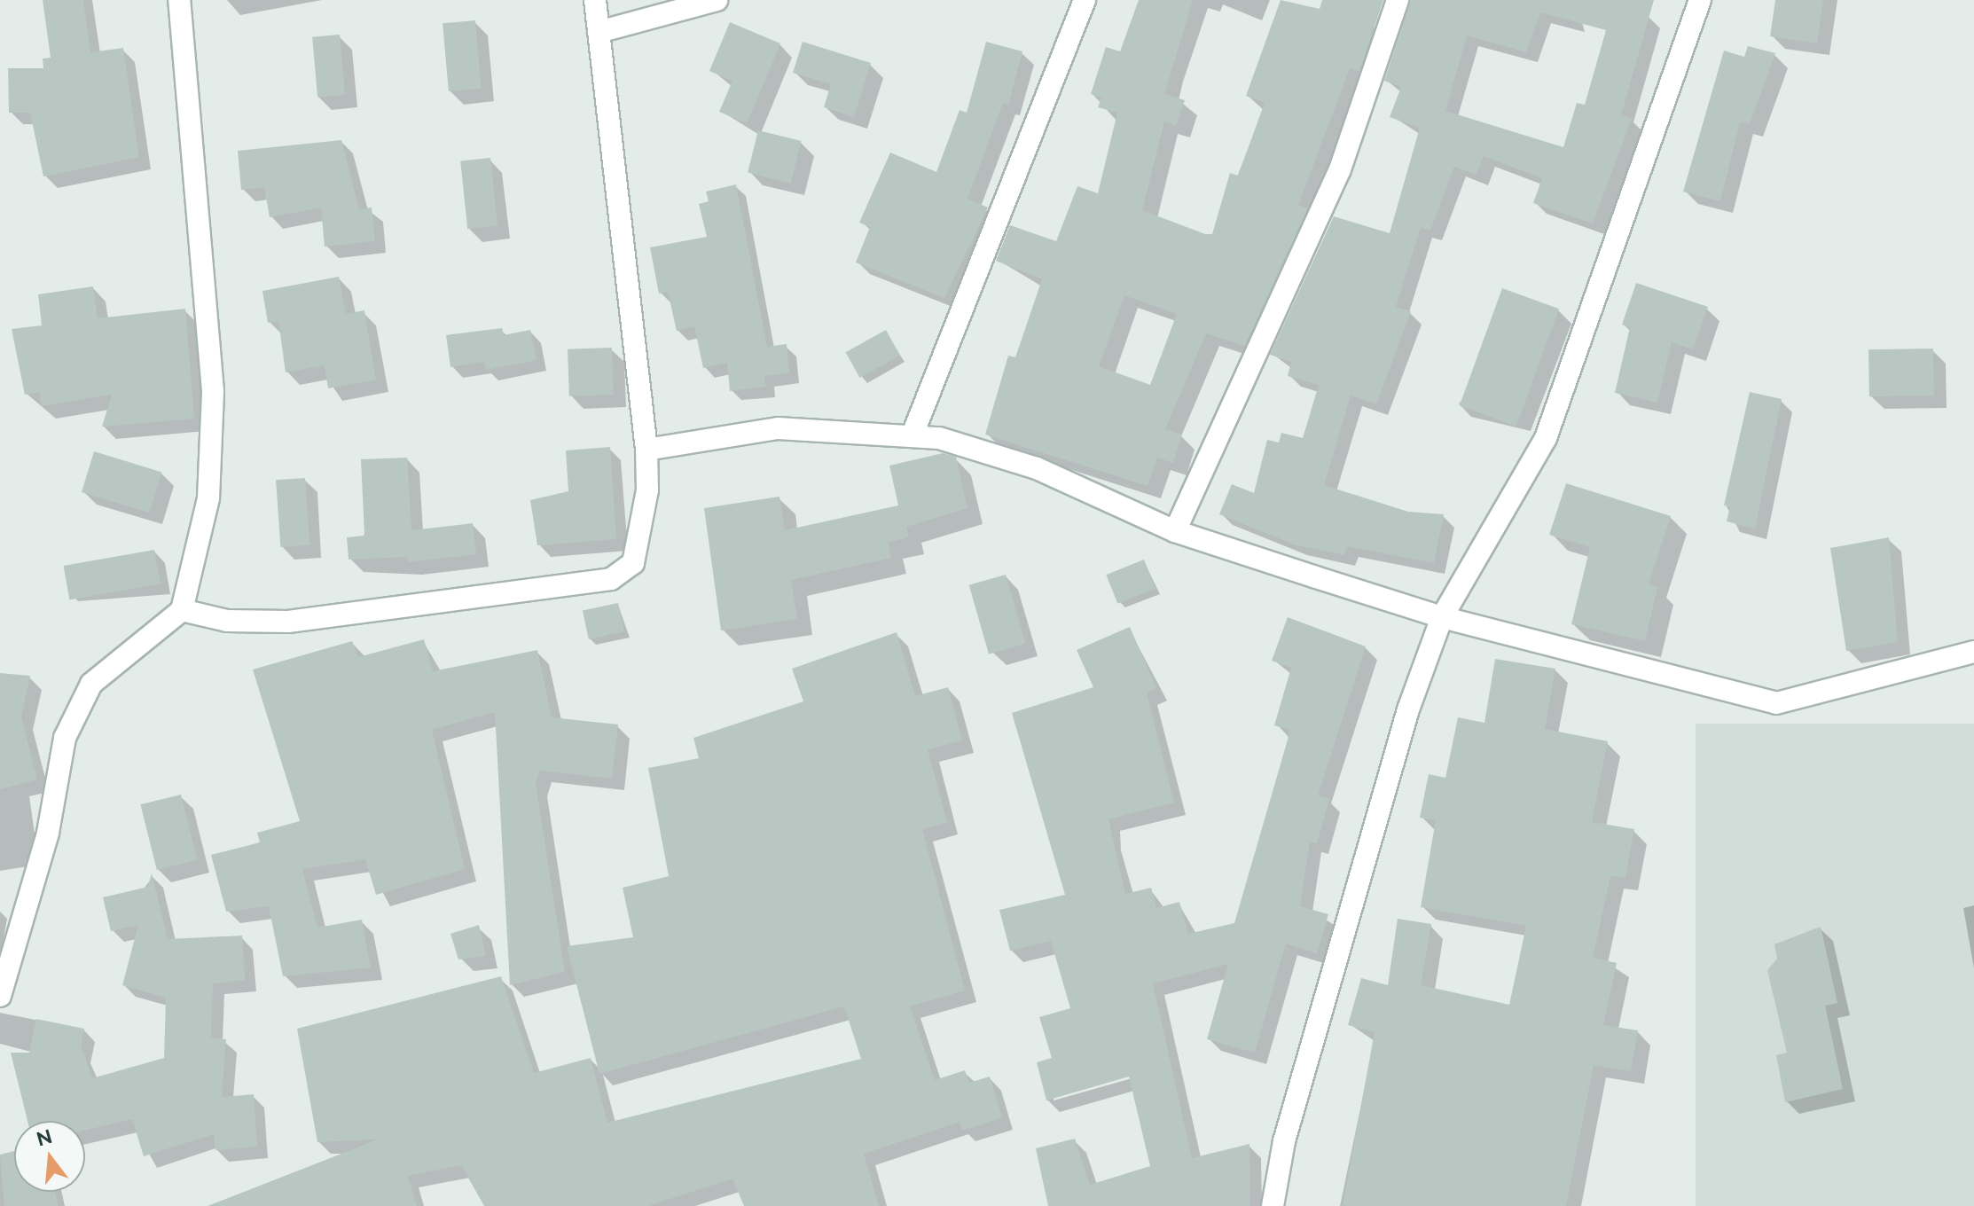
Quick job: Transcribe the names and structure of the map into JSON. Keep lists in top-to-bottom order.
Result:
{
  "north": "top"
}
